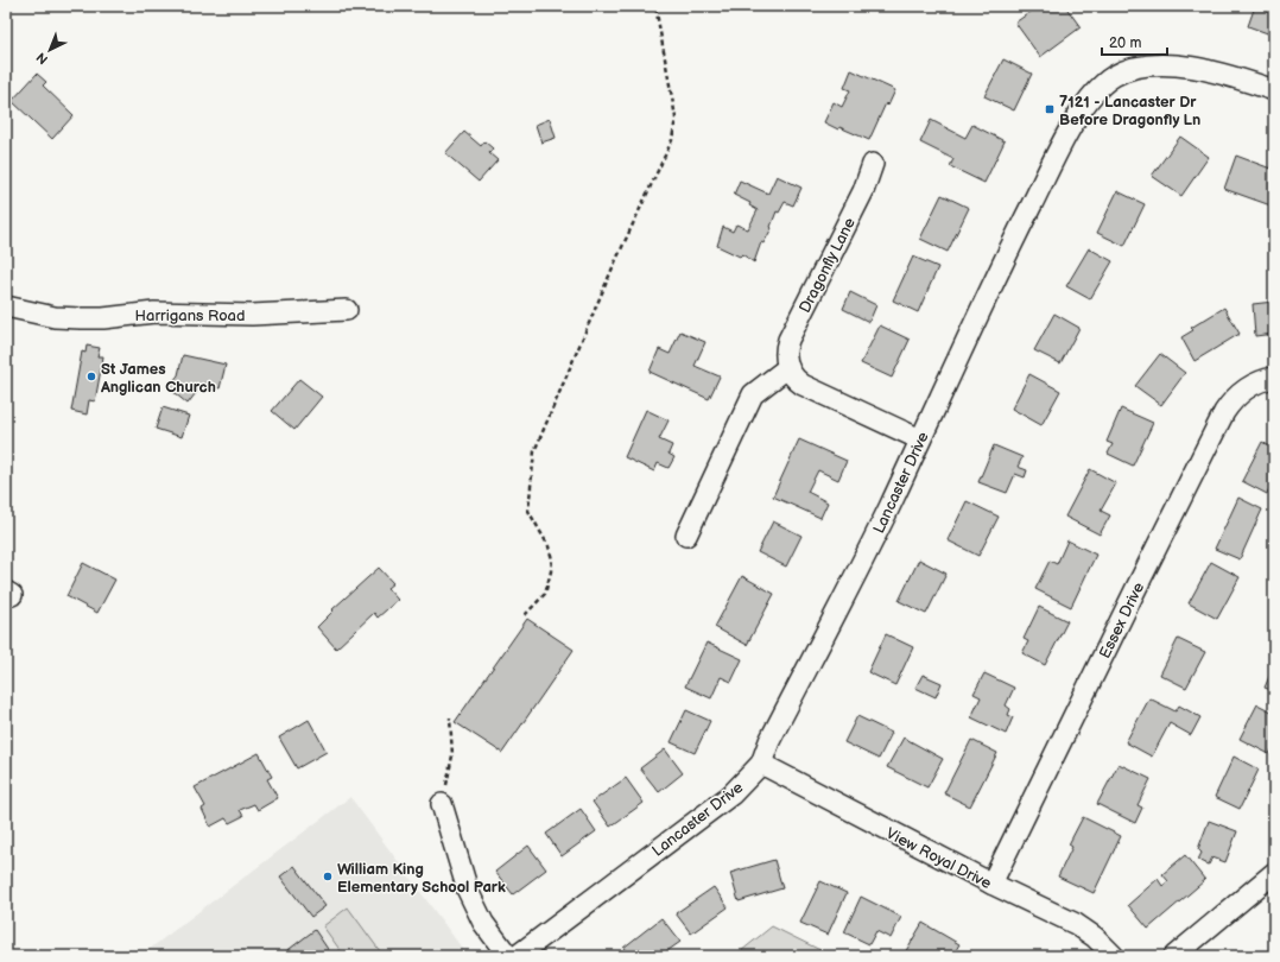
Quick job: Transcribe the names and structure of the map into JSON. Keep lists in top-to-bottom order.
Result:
{
  "streets": {
    "street": [
      "Dragonfly Lane",
      "Harrigans Road",
      "Lancaster Drive",
      "Essex Drive",
      "View Royal Drive"
    ]
  },
  "crossings": [
    ["Lancaster Drive", "View Royal Drive"],
    ["Essex Drive", "View Royal Drive"]
  ],
  "places": {
    "transit": ["7121 - Lancaster Dr Before Dragonfly Ln"],
    "other": ["St James Anglican Church", "William King Elementary School Park"]
  },
  "scale_bar": "20 m",
  "north": "bottom left"
}
